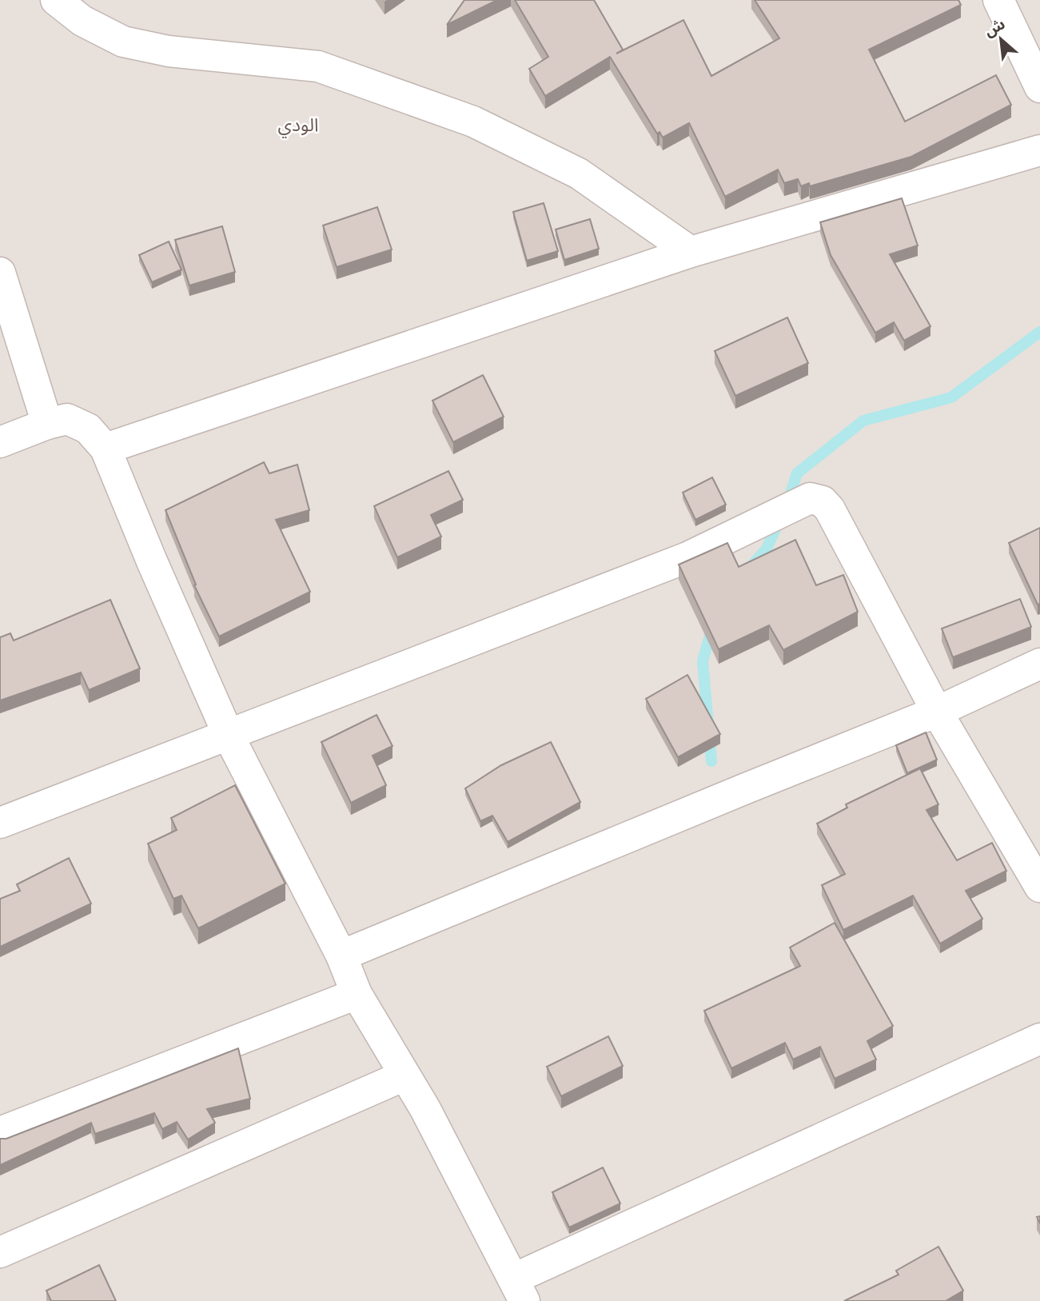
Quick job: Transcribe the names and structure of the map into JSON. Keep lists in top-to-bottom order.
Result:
{
  "districts": ["الودي"],
  "north": "top left"
}
